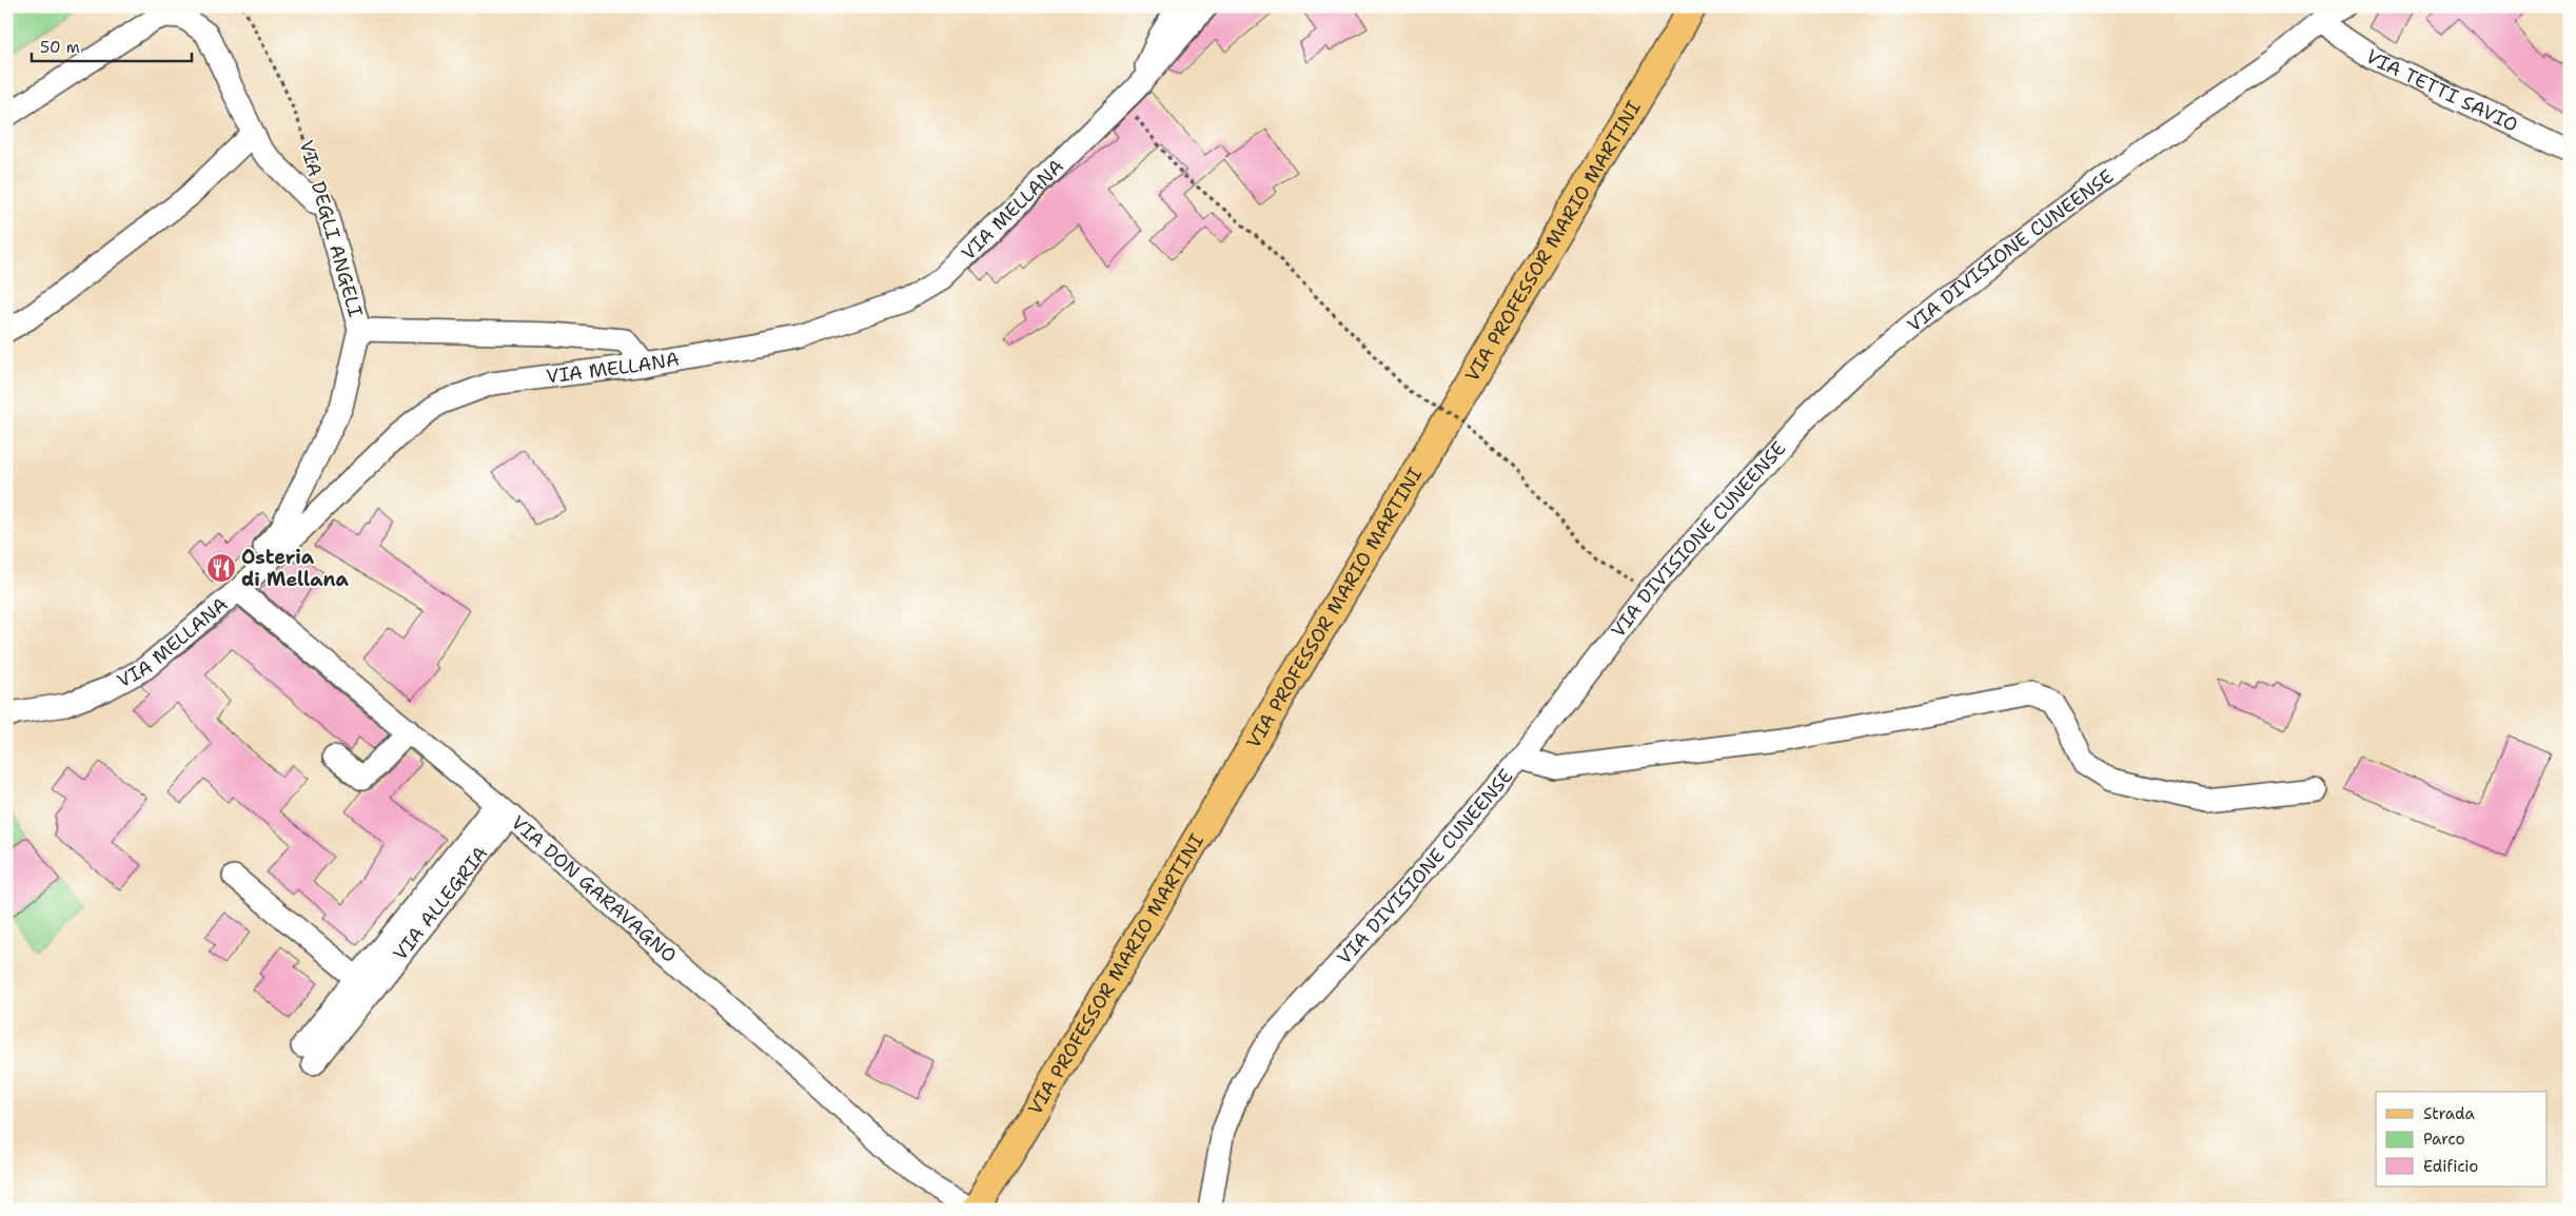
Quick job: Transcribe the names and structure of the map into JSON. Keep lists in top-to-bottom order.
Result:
{
  "streets": {
    "main road": ["VIA PROFESSOR MARIO MARTINI"],
    "street": [
      "VIA TETTI SAVIO",
      "VIA MELLANA",
      "VIA DEGLI ANGELI",
      "VIA DIVISIONE CUNEENSE",
      "VIA DON GARAVAGNO",
      "VIA ALLEGRIA"
    ]
  },
  "crossings": [
    ["VIA TETTI SAVIO", "VIA DIVISIONE CUNEENSE"],
    ["VIA MELLANA", "VIA DEGLI ANGELI"],
    ["VIA MELLANA", "VIA DON GARAVAGNO"],
    ["VIA DEGLI ANGELI", "VIA DON GARAVAGNO"],
    ["VIA PROFESSOR MARIO MARTINI", "VIA DON GARAVAGNO"],
    ["VIA DON GARAVAGNO", "VIA ALLEGRIA"]
  ],
  "places": {
    "restaurant": ["Osteria di Mellana"]
  },
  "legend": ["Strada", "Parco", "Edificio"],
  "scale_bar": "50 m"
}
